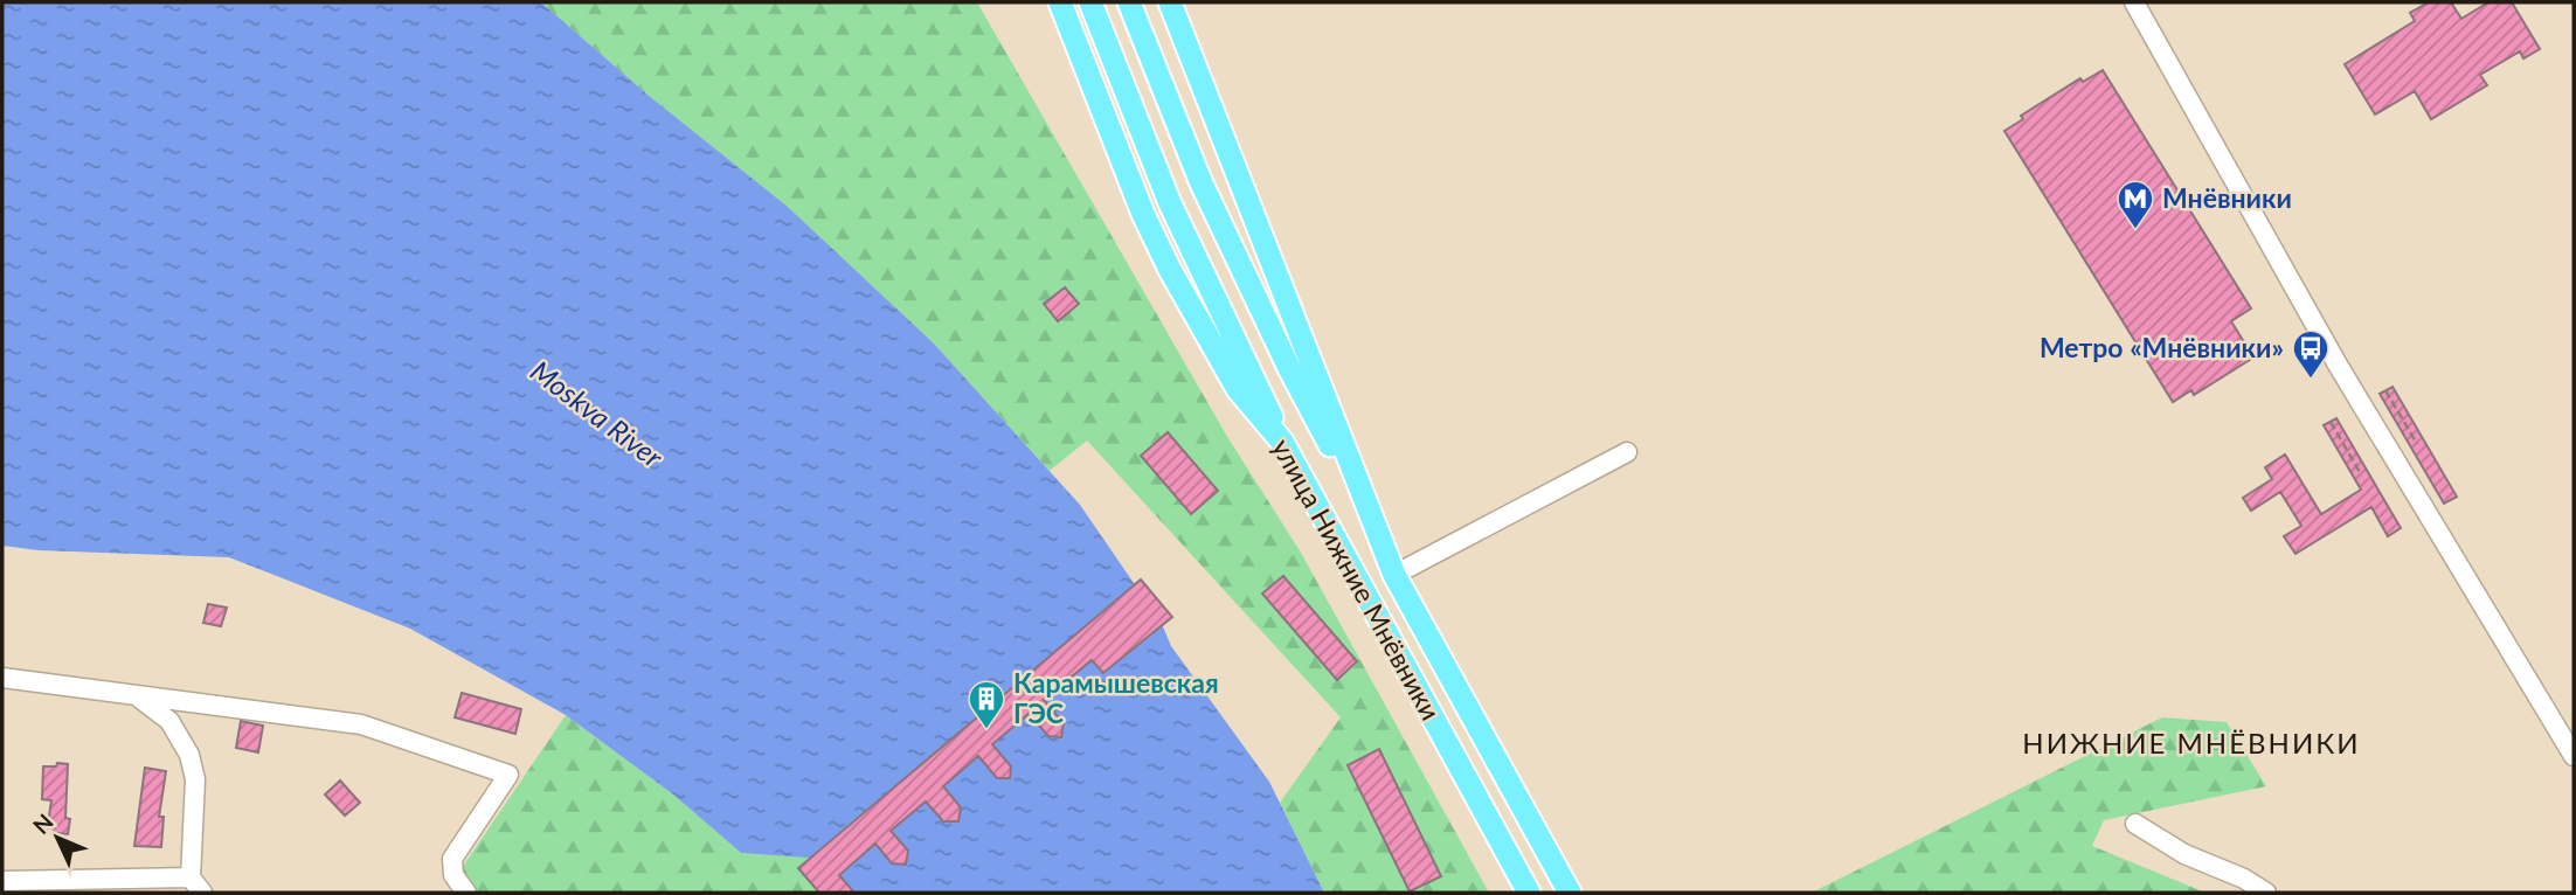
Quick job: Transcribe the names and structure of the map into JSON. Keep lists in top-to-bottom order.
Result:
{
  "streets": {
    "main road": ["улица Нижние Мнёвники"]
  },
  "districts": ["НИЖНИЕ МНЁВНИКИ"],
  "water": ["Moskva River"],
  "places": {
    "metro station": ["Мнёвники"],
    "bus stop": ["Метро «Мнёвники»"],
    "building": ["Карамышевская ГЭС"]
  },
  "north": "top left"
}
